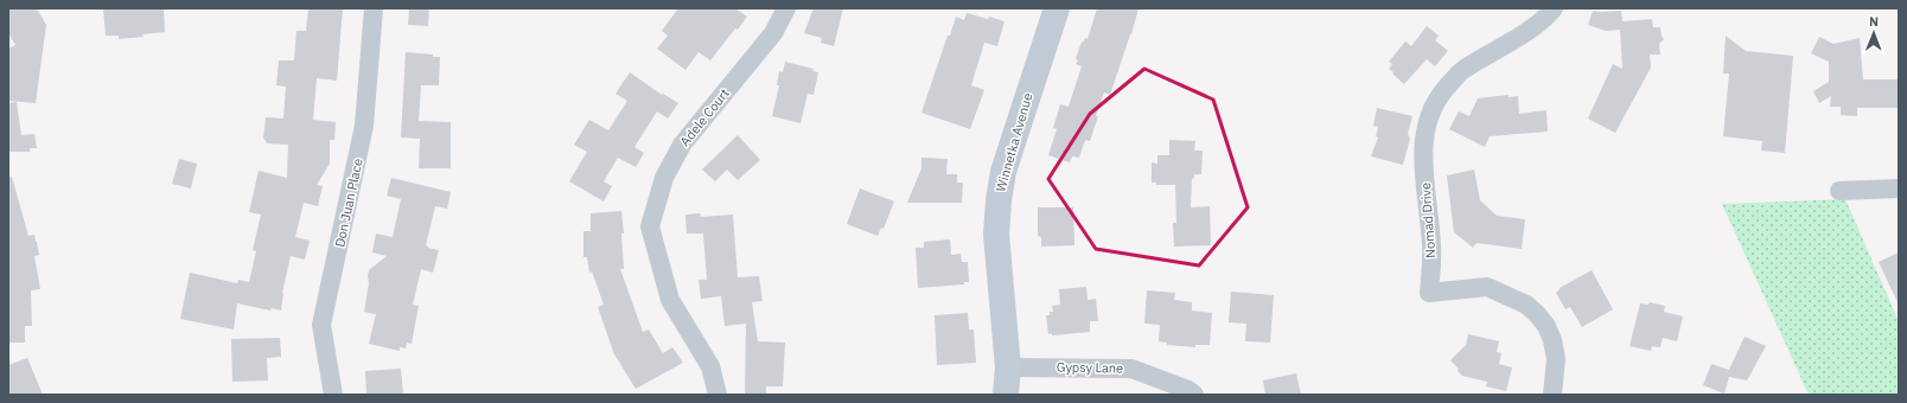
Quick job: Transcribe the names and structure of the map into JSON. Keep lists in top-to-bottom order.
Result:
{
  "streets": {
    "main road": ["Winnetka Avenue"],
    "street": [
      "Adele Court",
      "Don Juan Place",
      "Nomad Drive",
      "Gypsy Lane"
    ]
  },
  "crossings": [
    ["Winnetka Avenue", "Gypsy Lane"]
  ],
  "north": "top"
}
